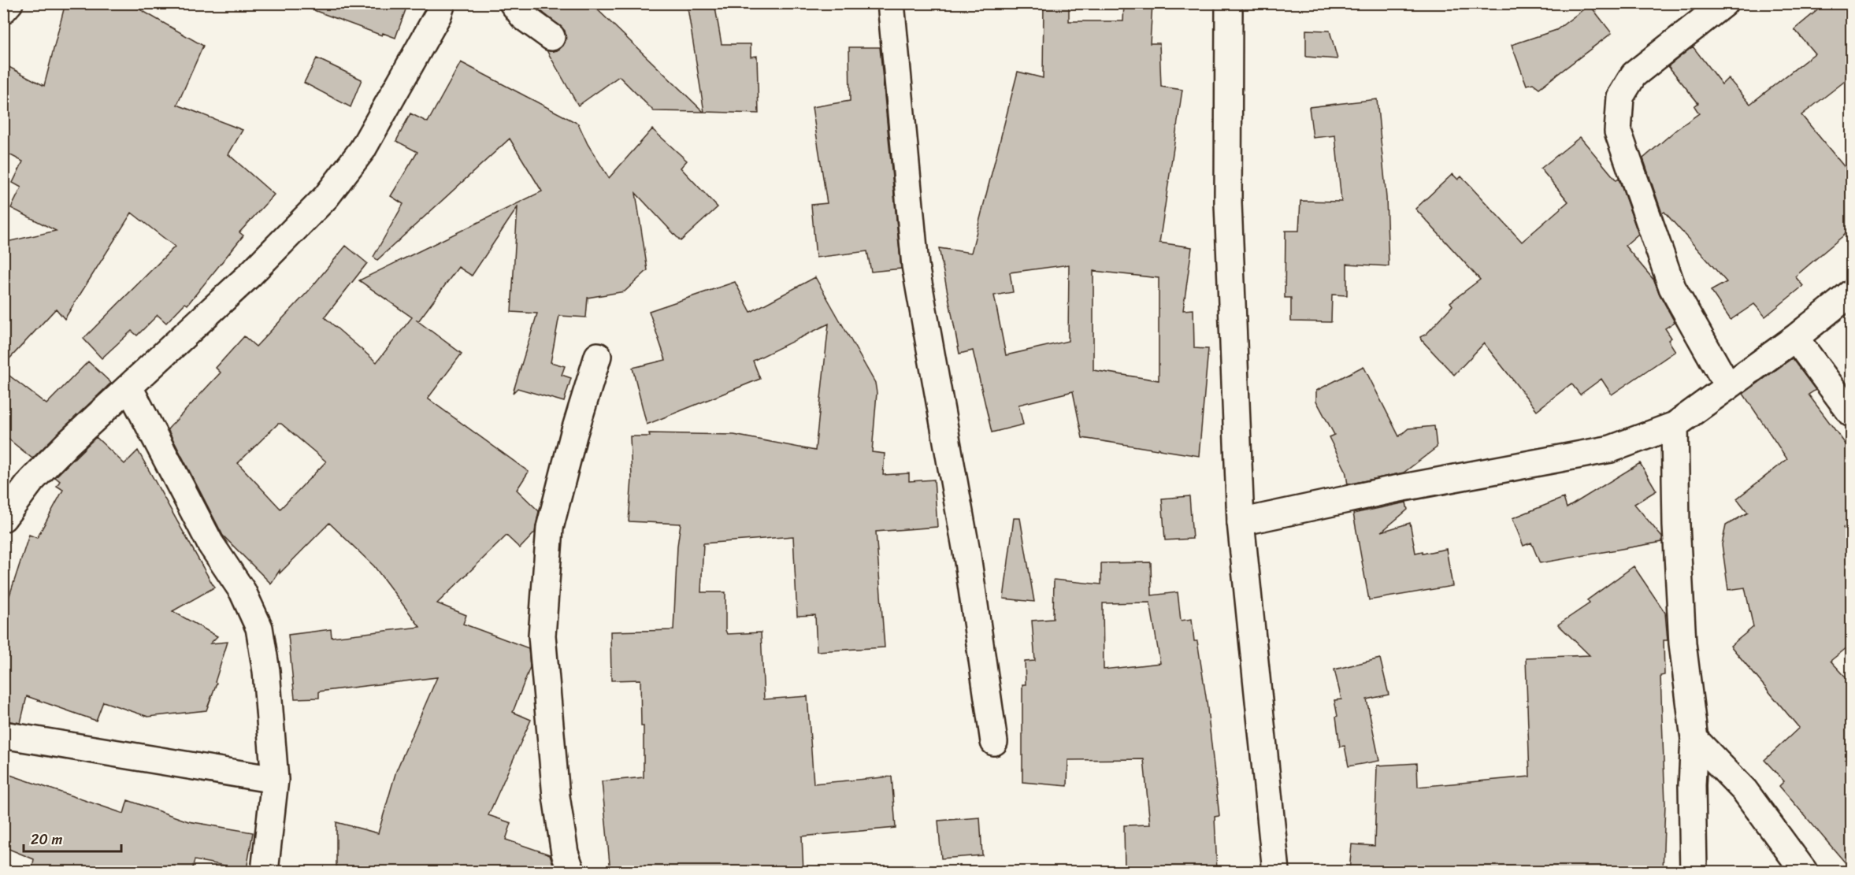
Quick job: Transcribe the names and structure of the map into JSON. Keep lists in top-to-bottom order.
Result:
{
  "scale_bar": "20 m"
}
